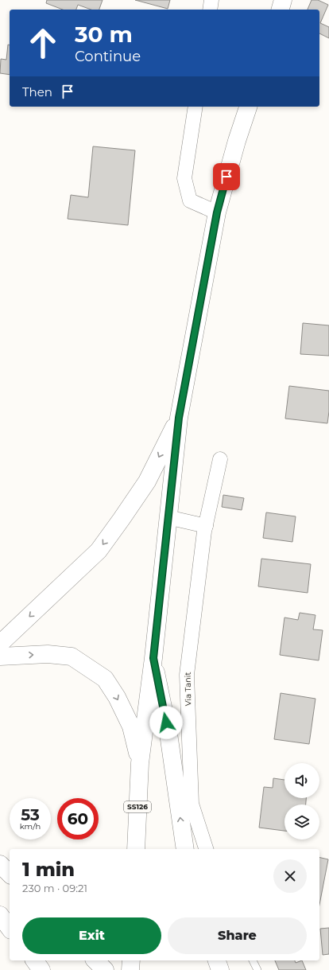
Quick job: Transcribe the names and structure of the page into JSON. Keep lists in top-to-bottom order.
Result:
{
  "streets": {
    "main road": ["SS126"],
    "street": ["Via Tanit"]
  },
  "page": {
    "turn": ["30 m", "Continue"],
    "then": "Then",
    "speed": "53 km/h",
    "limit": "60",
    "heading": ["1 min", "230 m · 09:21"],
    "buttons": ["Exit", "Share"]
  }
}
